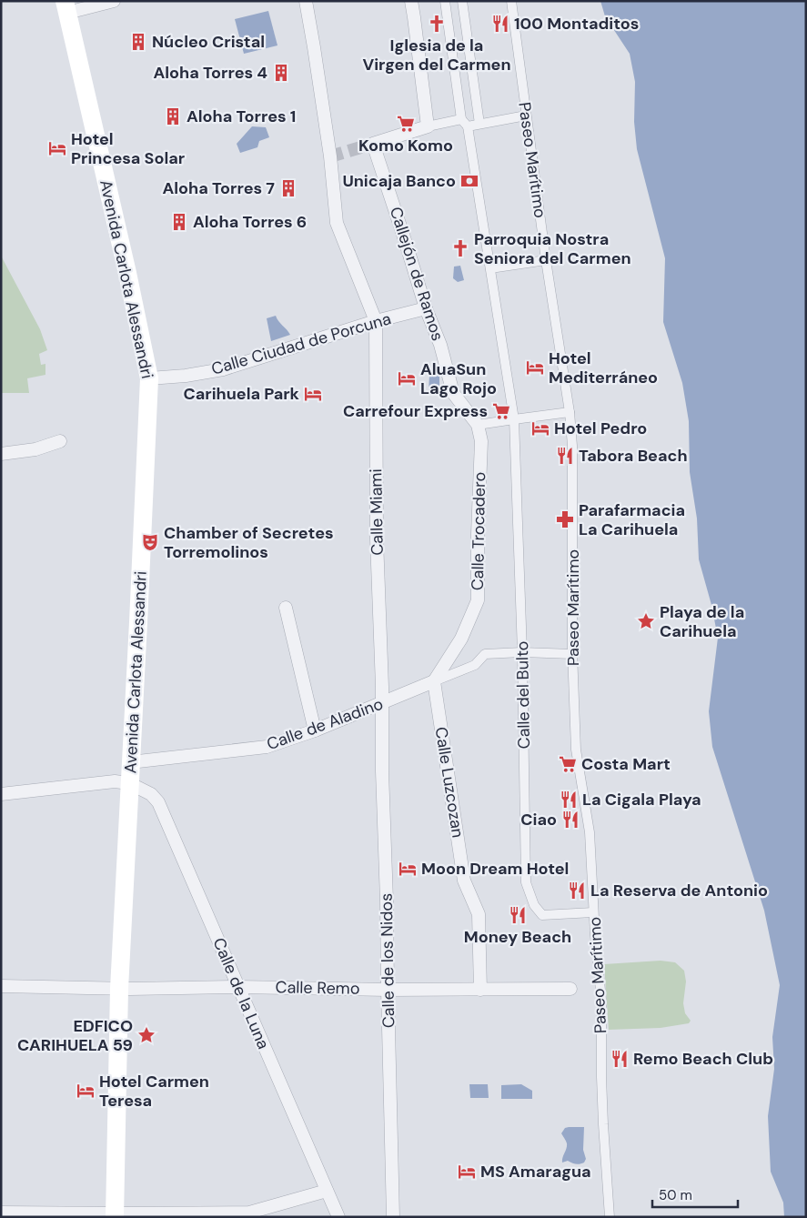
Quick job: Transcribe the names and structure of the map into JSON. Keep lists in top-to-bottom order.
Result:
{
  "streets": {
    "main road": ["Avenida Carlota Alessandri"],
    "street": [
      "Paseo Marítimo",
      "Callejón de Ramos",
      "Calle Ciudad de Porcuna",
      "Calle Miami",
      "Calle Trocadero",
      "Calle del Bulto",
      "Calle de Aladino",
      "Calle Luzcozan",
      "Calle de los Nidos",
      "Calle Remo",
      "Calle de la Luna"
    ]
  },
  "crossings": [
    ["Paseo Marítimo", "Calle del Bulto"],
    ["Callejón de Ramos", "Calle Ciudad de Porcuna"],
    ["Callejón de Ramos", "Calle Trocadero"],
    ["Avenida Carlota Alessandri", "Calle Ciudad de Porcuna"],
    ["Avenida Carlota Alessandri", "Calle de Aladino"],
    ["Avenida Carlota Alessandri", "Calle Remo"],
    ["Avenida Carlota Alessandri", "Calle de la Luna"],
    ["Calle Ciudad de Porcuna", "Calle Miami"],
    ["Calle Miami", "Calle de Aladino"],
    ["Calle Miami", "Calle de los Nidos"],
    ["Calle Trocadero", "Calle de Aladino"],
    ["Calle Trocadero", "Calle Luzcozan"],
    ["Calle de Aladino", "Calle Luzcozan"],
    ["Calle de Aladino", "Calle de los Nidos"],
    ["Calle Luzcozan", "Calle Remo"],
    ["Calle de los Nidos", "Calle Remo"],
    ["Calle Remo", "Calle de la Luna"]
  ],
  "places": {
    "church": ["Iglesia de la Virgen del Carmen", "Parroquia Nostra Seniora del Carmen"],
    "restaurant": [
      "100 Montaditos",
      "Tabora Beach",
      "La Cigala Playa",
      "Ciao",
      "La Reserva de Antonio",
      "Money Beach",
      "Remo Beach Club"
    ],
    "building": [
      "Núcleo Cristal",
      "Aloha Torres 4",
      "Aloha Torres 1",
      "Aloha Torres 7",
      "Aloha Torres 6"
    ],
    "supermarket": ["Komo Komo", "Carrefour Express", "Costa Mart"],
    "hotel": [
      "Hotel Princesa Solar",
      "Hotel Mediterráneo",
      "AluaSun Lago Rojo",
      "Carihuela Park",
      "Hotel Pedro",
      "Moon Dream Hotel",
      "Hotel Carmen Teresa",
      "MS Amaragua"
    ],
    "bank": ["Unicaja Banco"],
    "pharmacy": ["Parafarmacia La Carihuela"],
    "theatre": ["Chamber of Secretes Torremolinos"],
    "place": ["Playa de la Carihuela", "EDFICO CARIHUELA 59"]
  },
  "scale_bar": "50 m"
}
